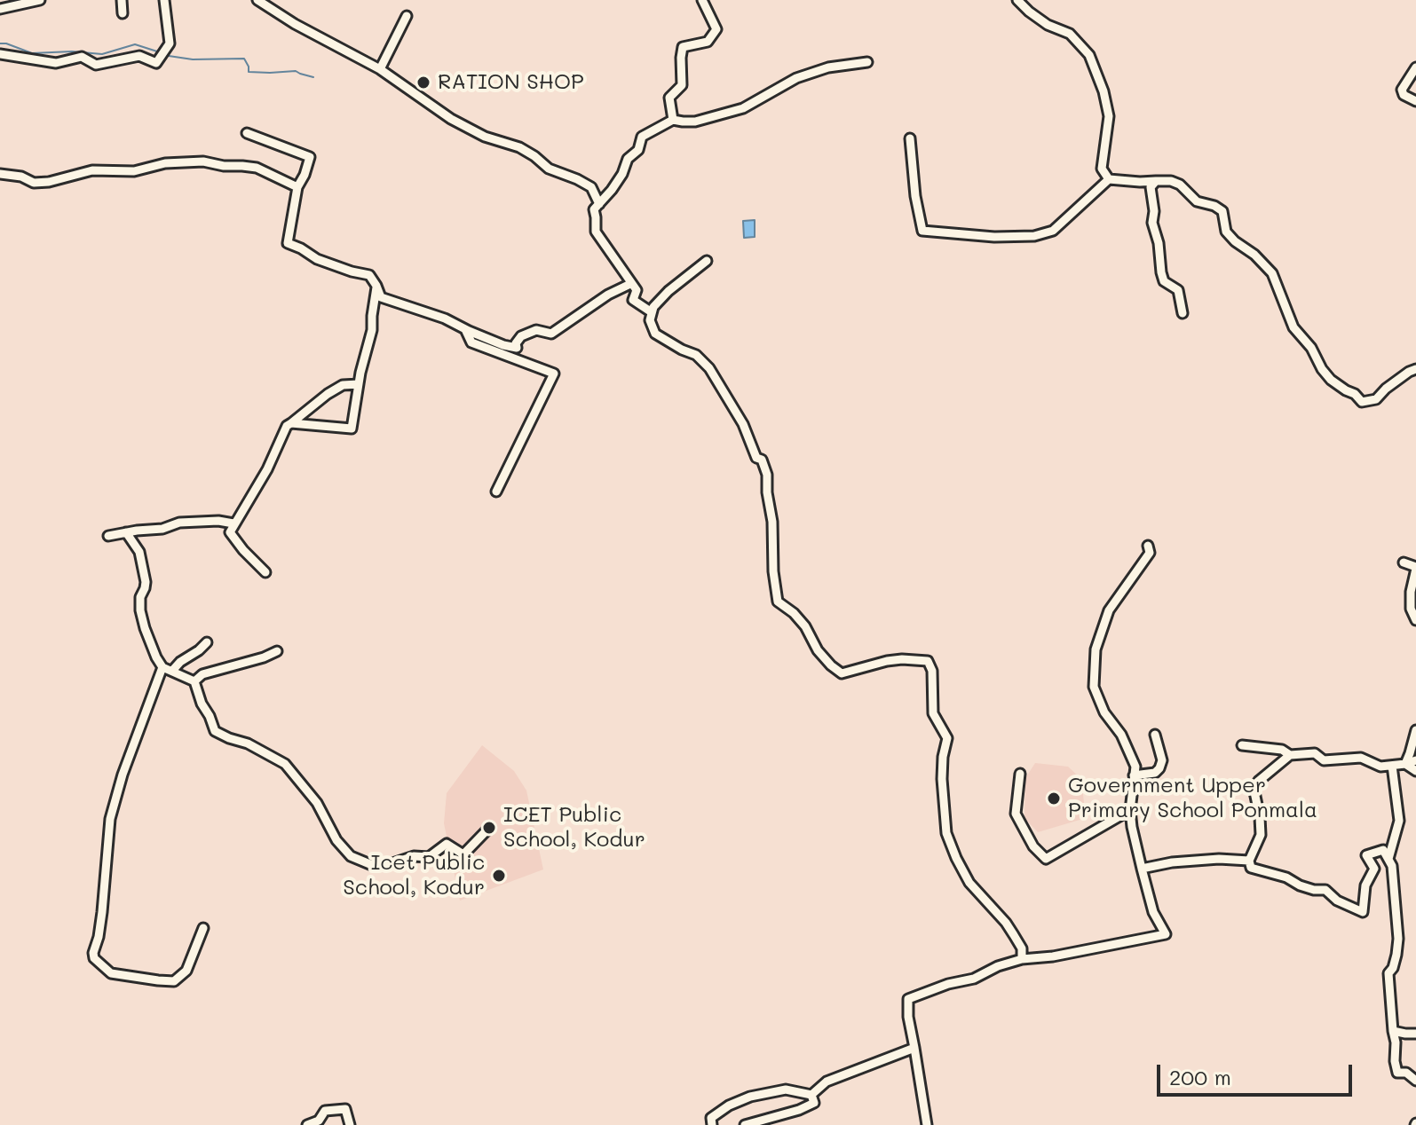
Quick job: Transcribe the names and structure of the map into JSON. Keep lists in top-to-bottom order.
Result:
{
  "places": [
    "RATION SHOP",
    "Government Upper Primary School Ponmala",
    "ICET Public School, Kodur",
    "Icet Public School, Kodur"
  ],
  "scale_bar": "200 m"
}
